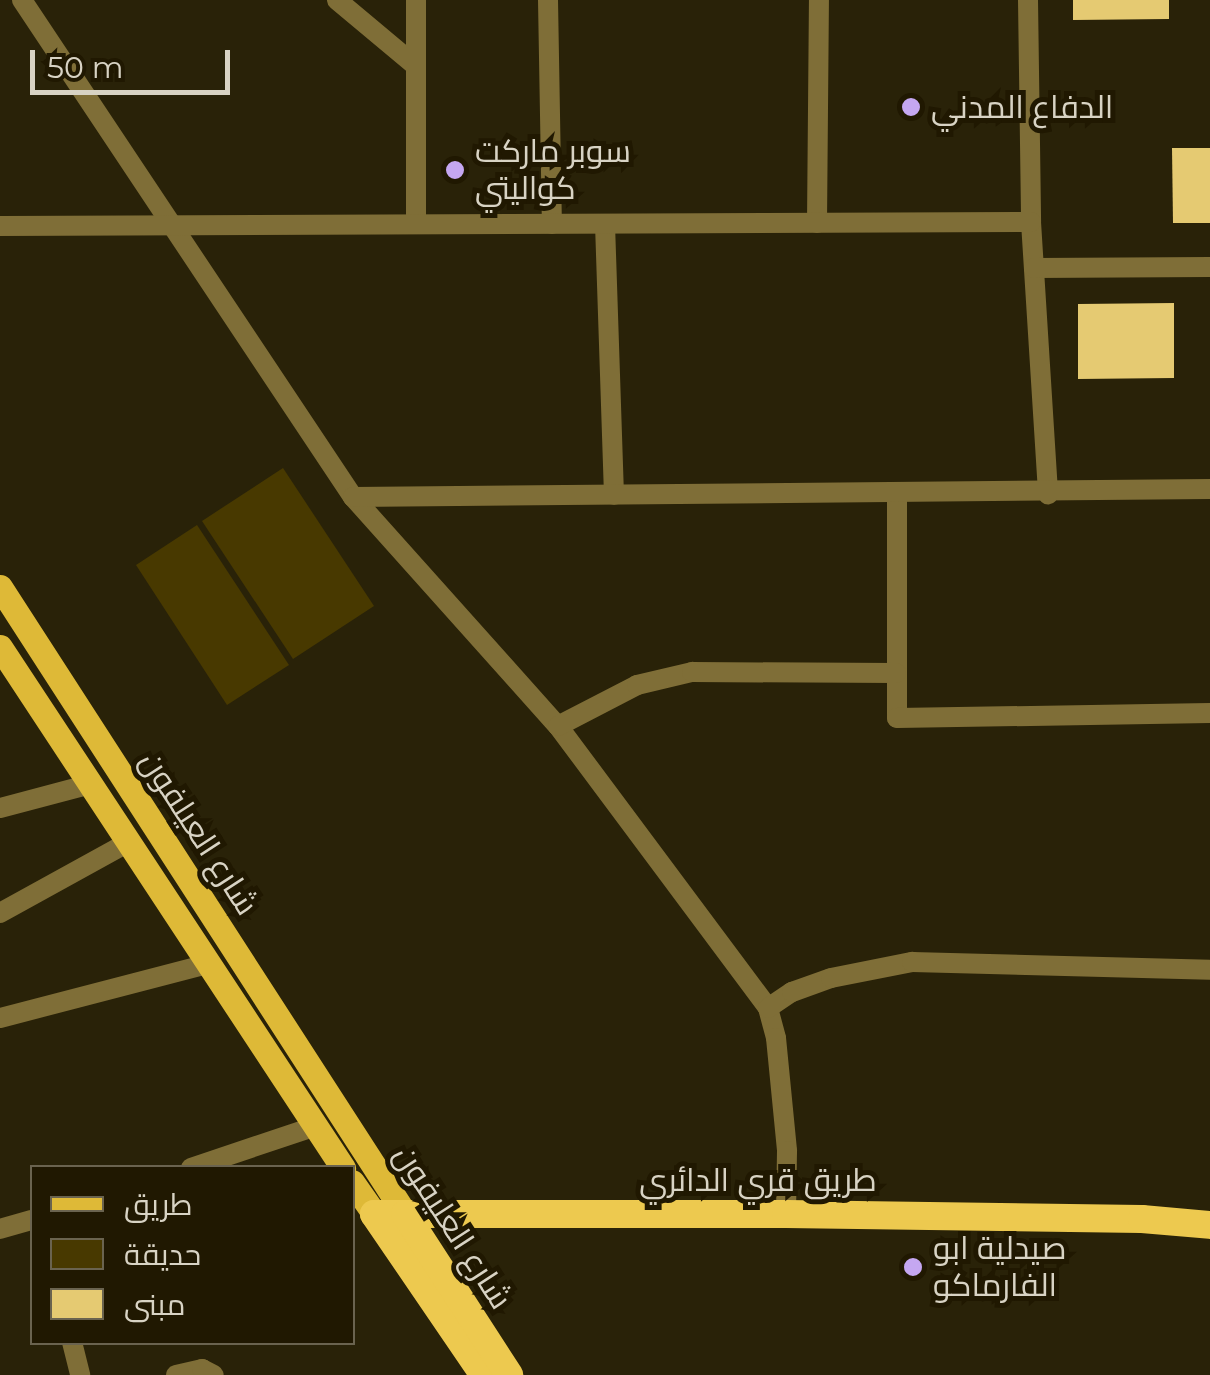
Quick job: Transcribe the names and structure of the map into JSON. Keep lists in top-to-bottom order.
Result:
{
  "streets": {
    "highway": ["طريق قري الدائري", "شارع العليفون"],
    "main road": ["شارع العيلفون"]
  },
  "crossings": [
    ["شارع العيلفون", "شارع العليفون"],
    ["طريق قري الدائري", "شارع العليفون"]
  ],
  "places": ["الدفاع المدني", "سوبر ماركت كواليتي", "صيدلية ابو الفارماكو"],
  "legend": ["طريق", "حديقة", "مبنى"],
  "scale_bar": "50 m"
}
